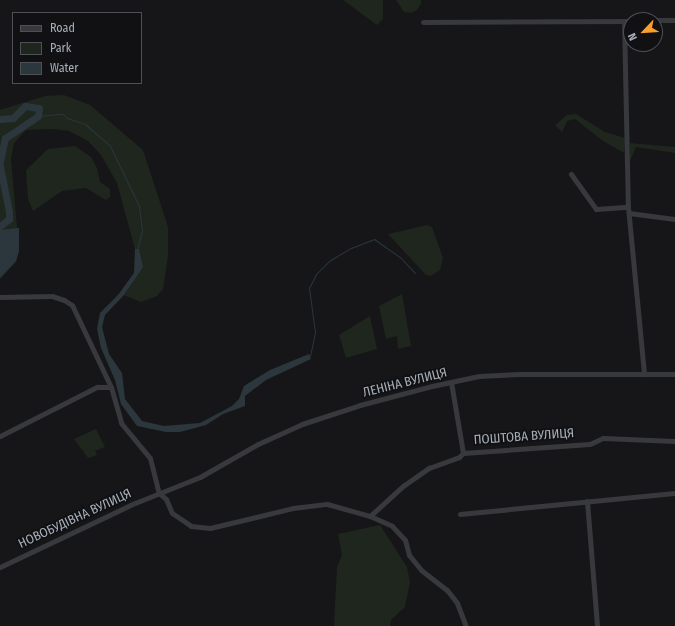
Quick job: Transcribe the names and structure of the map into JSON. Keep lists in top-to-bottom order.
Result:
{
  "streets": {
    "street": ["ЛЕНІНА ВУЛИЦЯ", "ПОШТОВА ВУЛИЦЯ", "НОВОБУДІВНА ВУЛИЦЯ"]
  },
  "crossings": [
    ["ЛЕНІНА ВУЛИЦЯ", "НОВОБУДІВНА ВУЛИЦЯ"]
  ],
  "legend": ["Road", "Park", "Water"],
  "north": "bottom left"
}
